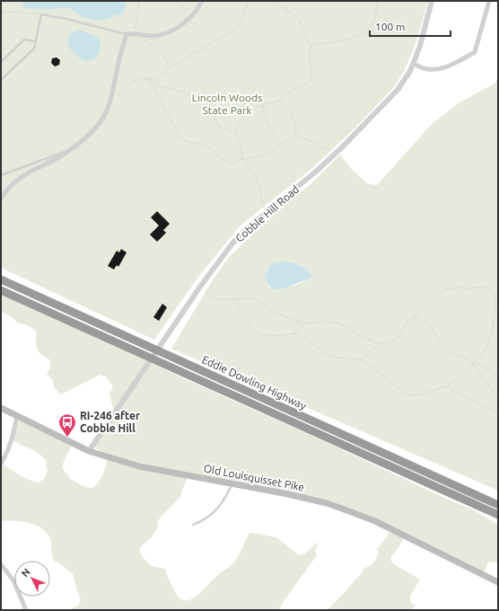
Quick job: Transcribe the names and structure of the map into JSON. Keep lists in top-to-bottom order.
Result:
{
  "streets": {
    "highway": ["Eddie Dowling Highway"],
    "main road": ["Old Louisquisset Pike"],
    "street": ["Cobble Hill Road"]
  },
  "crossings": [
    ["Cobble Hill Road", "Old Louisquisset Pike"]
  ],
  "parks": ["Lincoln Woods State Park"],
  "places": {
    "bus stop": ["RI-246 after Cobble Hill"]
  },
  "scale_bar": "100 m",
  "north": "top left"
}
